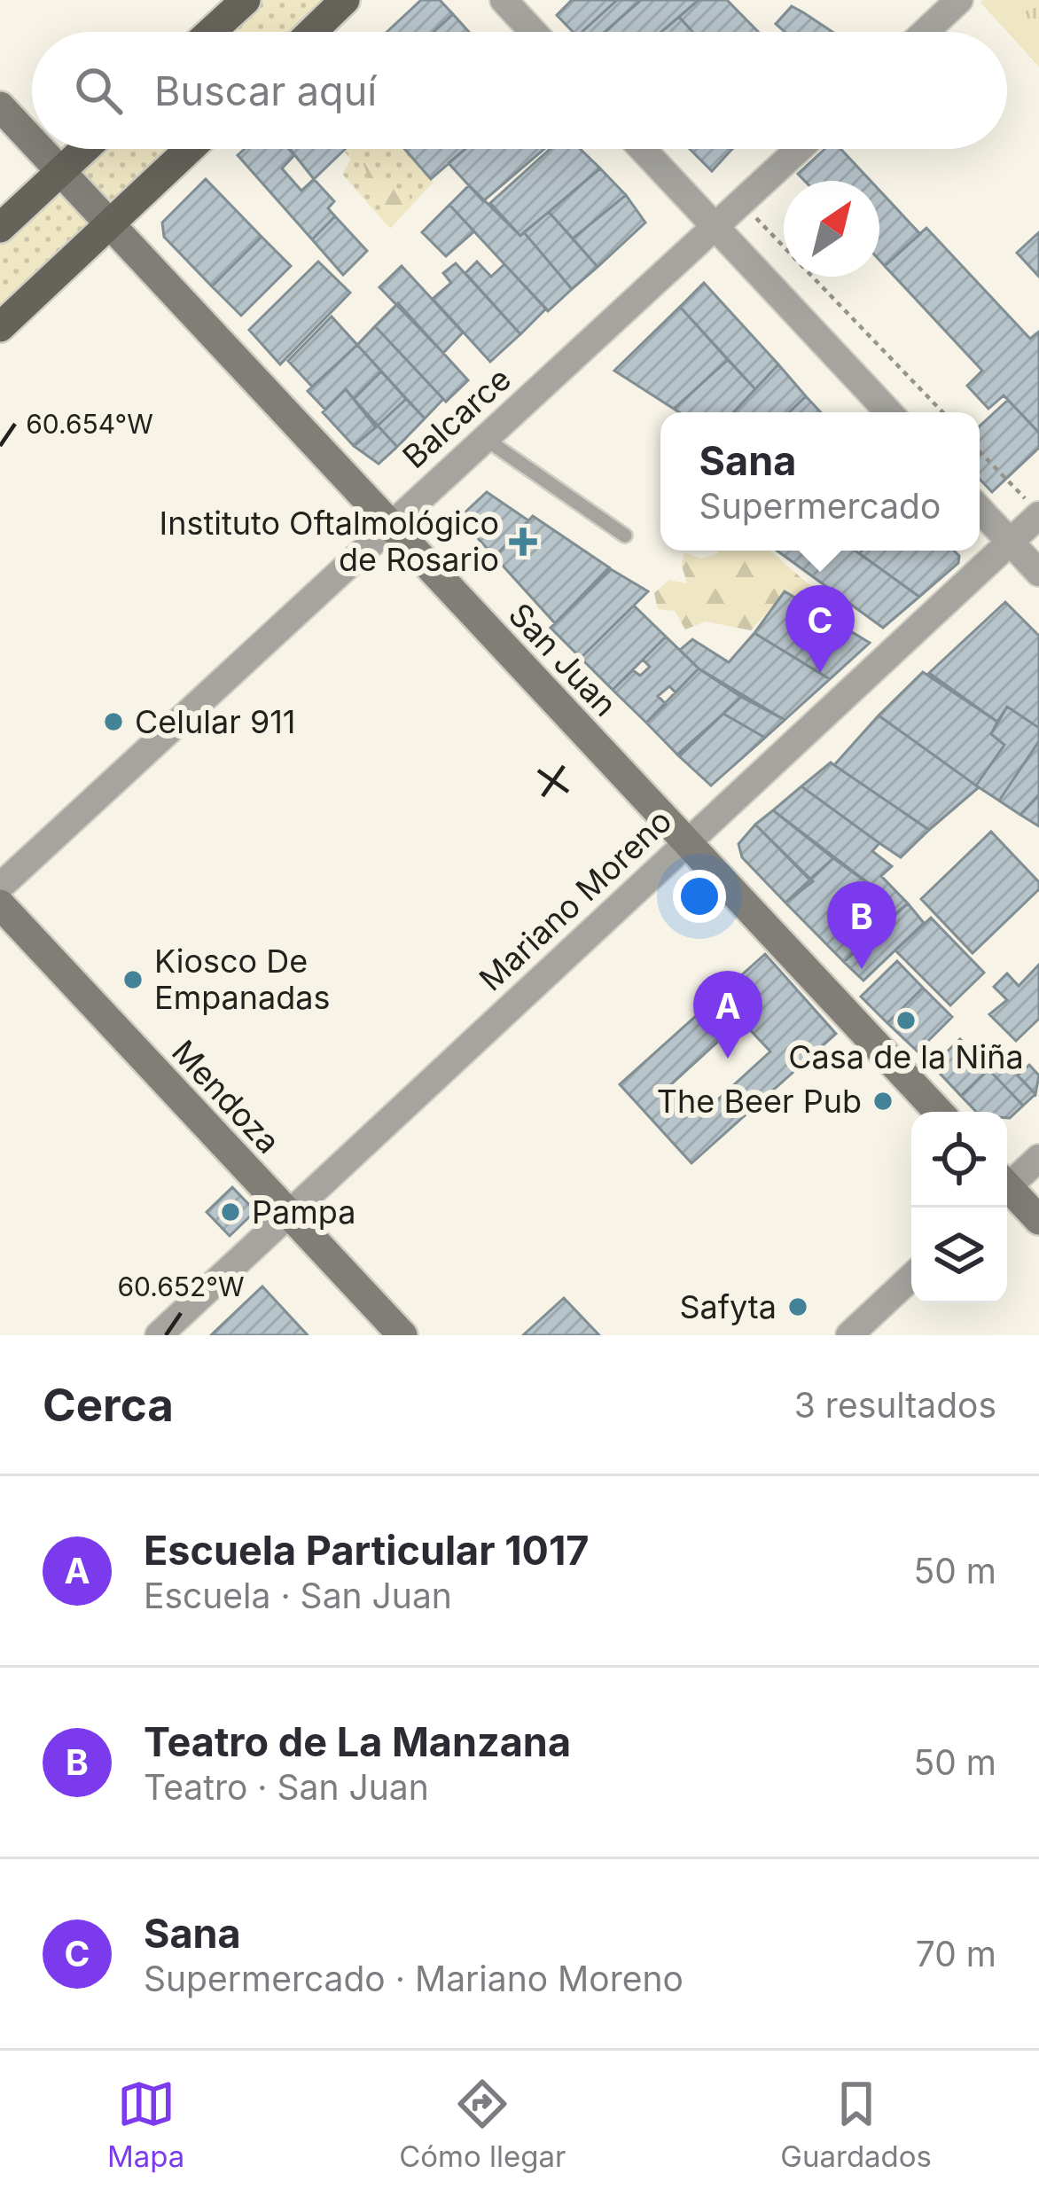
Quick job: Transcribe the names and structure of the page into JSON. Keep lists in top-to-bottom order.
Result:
{
  "streets": {
    "main road": ["San Juan", "Mendoza"],
    "street": ["Balcarce", "Mariano Moreno"]
  },
  "crossings": [
    ["Balcarce", "San Juan"],
    ["San Juan", "Mariano Moreno"],
    ["Mariano Moreno", "Mendoza"]
  ],
  "places": {
    "health": ["Instituto Oftalmológico de Rosario"],
    "other": [
      "Celular 911",
      "Kiosco De Empanadas",
      "Casa de la Niña",
      "The Beer Pub",
      "Pampa",
      "Safyta"
    ]
  },
  "north": "top right",
  "page": {
    "search": "Buscar aquí",
    "popup": ["Sana", "Supermercado"],
    "pins": ["C", "B", "A"],
    "heading": ["Cerca", "3 resultados"],
    "list": [
      {
        "mark": "A",
        "name": "Escuela Particular 1017",
        "note": "Escuela · San Juan",
        "value": "50 m"
      },
      {
        "mark": "B",
        "name": "Teatro de La Manzana",
        "note": "Teatro · San Juan",
        "value": "50 m"
      },
      {
        "mark": "C",
        "name": "Sana",
        "note": "Supermercado · Mariano Moreno",
        "value": "70 m"
      }
    ],
    "nav": ["Mapa", "Cómo llegar", "Guardados"]
  },
  "coordinates": ["60.654°W", "60.652°W"]
}
